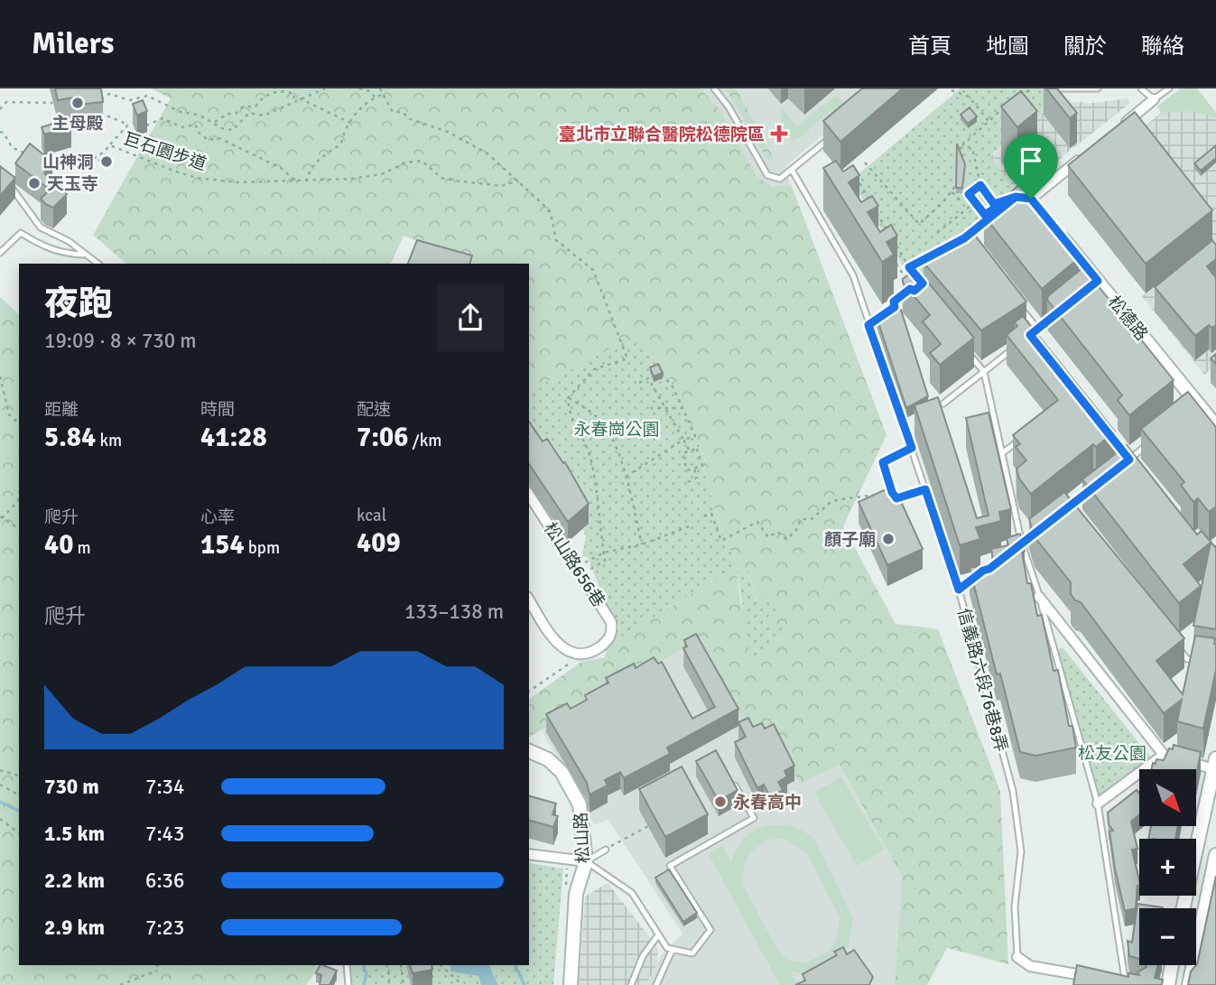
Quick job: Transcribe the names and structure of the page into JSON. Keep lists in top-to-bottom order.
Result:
{
  "streets": {
    "street": ["松德路", "松山路656巷", "松山路"],
    "lane": ["信義路六段76巷8弄"],
    "path": ["巨石園步道"]
  },
  "parks": ["永春崗公園", "松友公園"],
  "places": {
    "other": [
      "主母殿",
      "山神洞",
      "天玉寺",
      "顏子廟",
      "永春高中"
    ],
    "health": ["臺北市立聯合醫院松德院區"]
  },
  "north": "bottom right",
  "page": {
    "header": "Milers",
    "nav": [
      "首頁",
      "地圖",
      "關於",
      "聯絡"
    ],
    "heading": ["夜跑", "19:09 · 8 × 730 m"],
    "stats": [
      ["距離", "5.84 km"],
      ["時間", "41:28"],
      ["配速", "7:06 /km"],
      ["爬升", "40 m"],
      ["心率", "154 bpm"],
      ["kcal", "409"]
    ],
    "chart": ["爬升", "133–138 m"],
    "list": [
      {
        "name": "730 m",
        "note": "7:34"
      },
      {
        "name": "1.5 km",
        "note": "7:43"
      },
      {
        "name": "2.2 km",
        "note": "6:36"
      },
      {
        "name": "2.9 km",
        "note": "7:23"
      }
    ],
    "map_buttons": ["+", "−"]
  }
}
